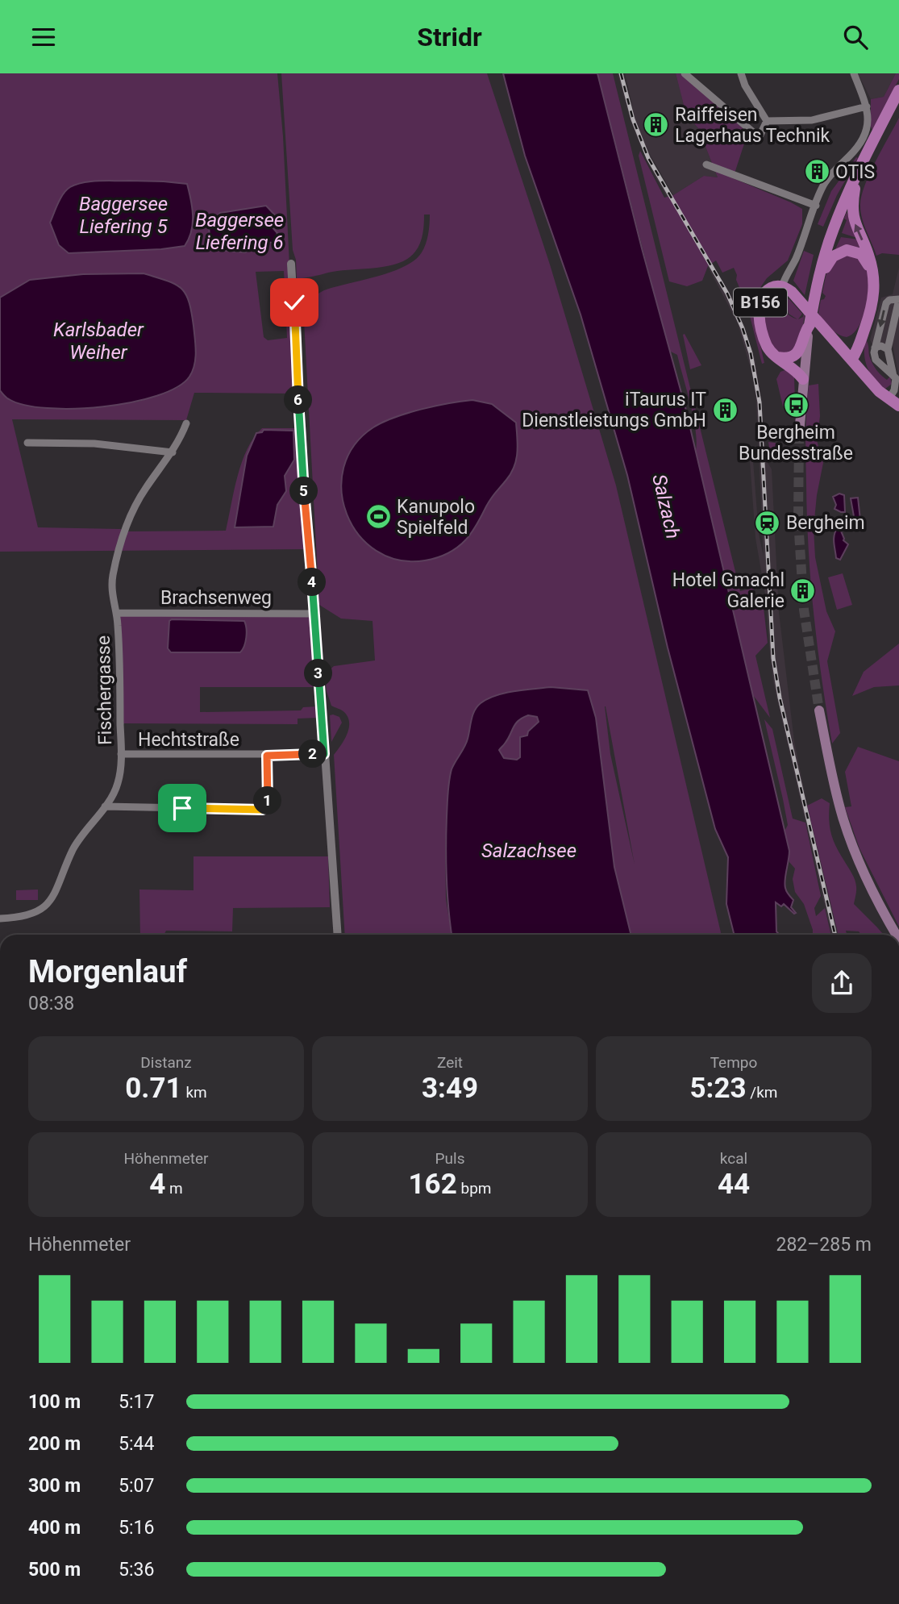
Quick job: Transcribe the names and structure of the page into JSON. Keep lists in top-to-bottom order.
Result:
{
  "streets": {
    "main road": ["B156"],
    "street": ["Brachsenweg", "Fischergasse", "Hechtstraße"]
  },
  "crossings": [
    ["Brachsenweg", "Fischergasse"],
    ["Fischergasse", "Hechtstraße"]
  ],
  "water": [
    "Baggersee Liefering 5",
    "Baggersee Liefering 6",
    "Karlsbader Weiher",
    "Salzach",
    "Salzachsee"
  ],
  "places": {
    "building": [
      "Raiffeisen Lagerhaus Technik",
      "OTIS",
      "iTaurus IT Dienstleistungs GmbH",
      "Hotel Gmachl Galerie"
    ],
    "bus stop": ["Bergheim Bundesstraße"],
    "sports": ["Kanupolo Spielfeld"],
    "station": ["Bergheim"]
  },
  "page": {
    "header": "Stridr",
    "pins": [
      "6",
      "5",
      "4",
      "3",
      "2",
      "1"
    ],
    "heading": ["Morgenlauf", "08:38"],
    "stats": [
      ["Distanz", "0.71 km"],
      ["Zeit", "3:49"],
      ["Tempo", "5:23 /km"],
      ["Höhenmeter", "4 m"],
      ["Puls", "162 bpm"],
      ["kcal", "44"]
    ],
    "chart": ["Höhenmeter", "282–285 m"],
    "list": [
      {
        "name": "100 m",
        "note": "5:17"
      },
      {
        "name": "200 m",
        "note": "5:44"
      },
      {
        "name": "300 m",
        "note": "5:07"
      },
      {
        "name": "400 m",
        "note": "5:16"
      },
      {
        "name": "500 m",
        "note": "5:36"
      }
    ]
  }
}
